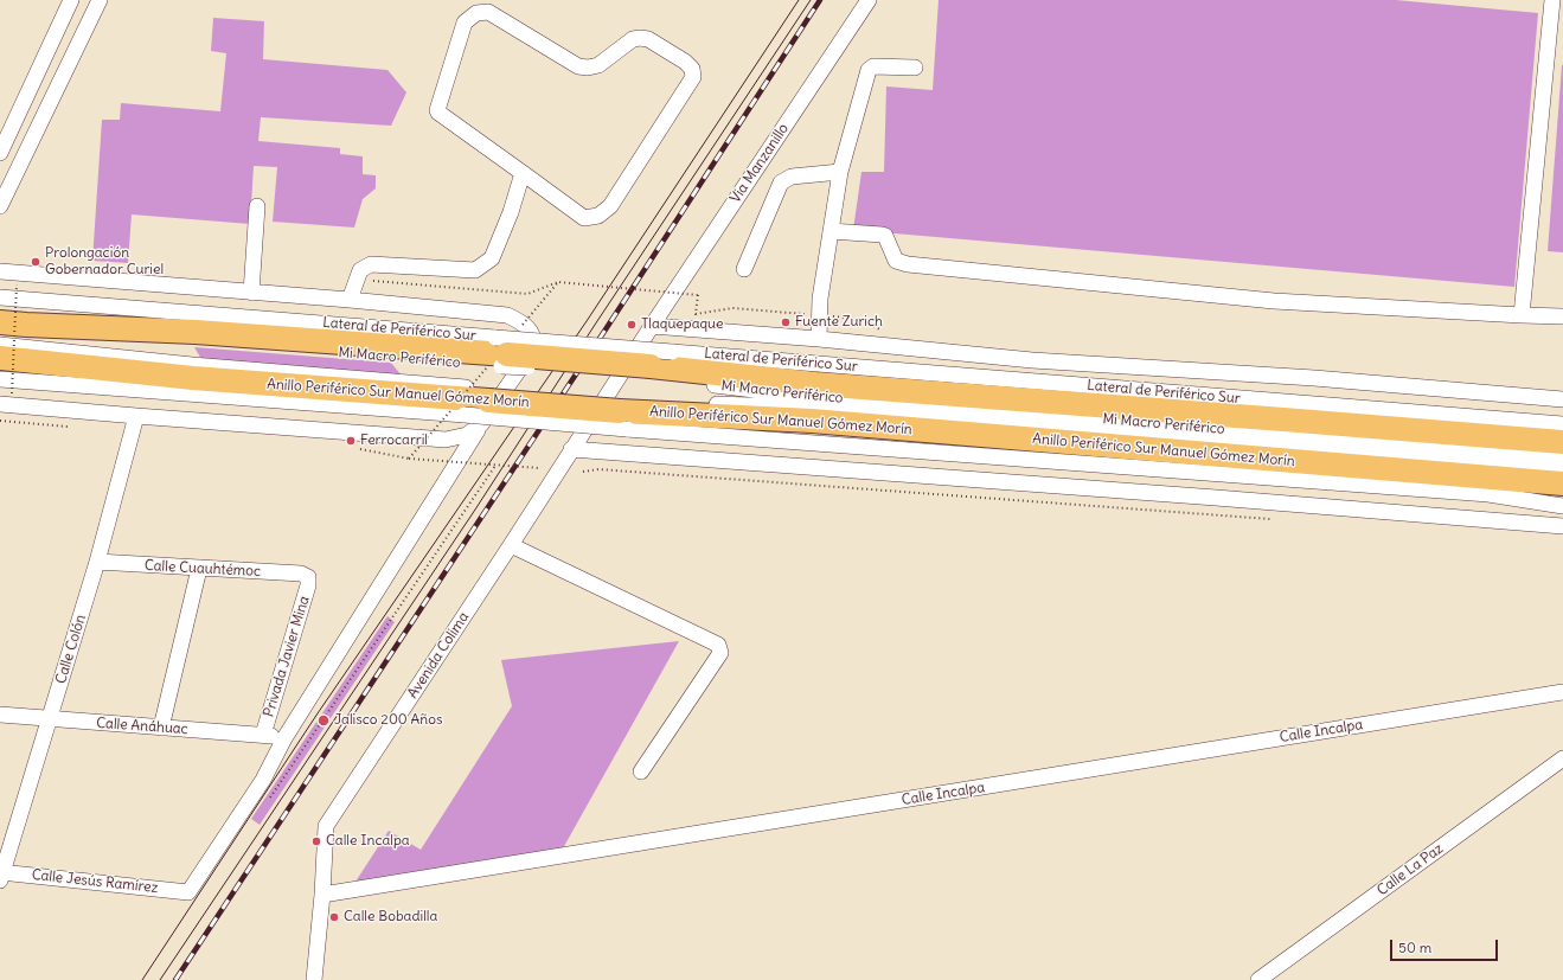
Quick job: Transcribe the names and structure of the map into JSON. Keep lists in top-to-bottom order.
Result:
{
  "streets": {
    "highway": ["Anillo Periférico Sur Manuel Gómez Morín"],
    "street": [
      "Via Manzanillo",
      "Lateral de Periférico Sur",
      "Mi Macro Periférico",
      "Calle Cuauhtémoc",
      "Calle Colón",
      "Avenida Colima",
      "Privada Javier Mina",
      "Calle Anáhuac",
      "Calle Incalpa",
      "Calle La Paz",
      "Calle Jesús Ramírez"
    ]
  },
  "crossings": [
    ["Via Manzanillo", "Avenida Colima"],
    ["Lateral de Periférico Sur", "Mi Macro Periférico"],
    ["Mi Macro Periférico", "Anillo Periférico Sur Manuel Gómez Morín"],
    ["Calle Cuauhtémoc", "Calle Colón"],
    ["Calle Cuauhtémoc", "Privada Javier Mina"],
    ["Calle Colón", "Calle Anáhuac"],
    ["Calle Colón", "Calle Jesús Ramírez"],
    ["Avenida Colima", "Calle Incalpa"],
    ["Privada Javier Mina", "Calle Anáhuac"],
    ["Calle Anáhuac", "Calle Jesús Ramírez"]
  ],
  "places": [
    "Prolongación Gobernador Curiel",
    "Fuente Zurich",
    "Tlaquepaque",
    "Ferrocarril",
    "Jalisco 200 Años",
    "Calle Incalpa",
    "Calle Bobadilla"
  ],
  "scale_bar": "50 m"
}
